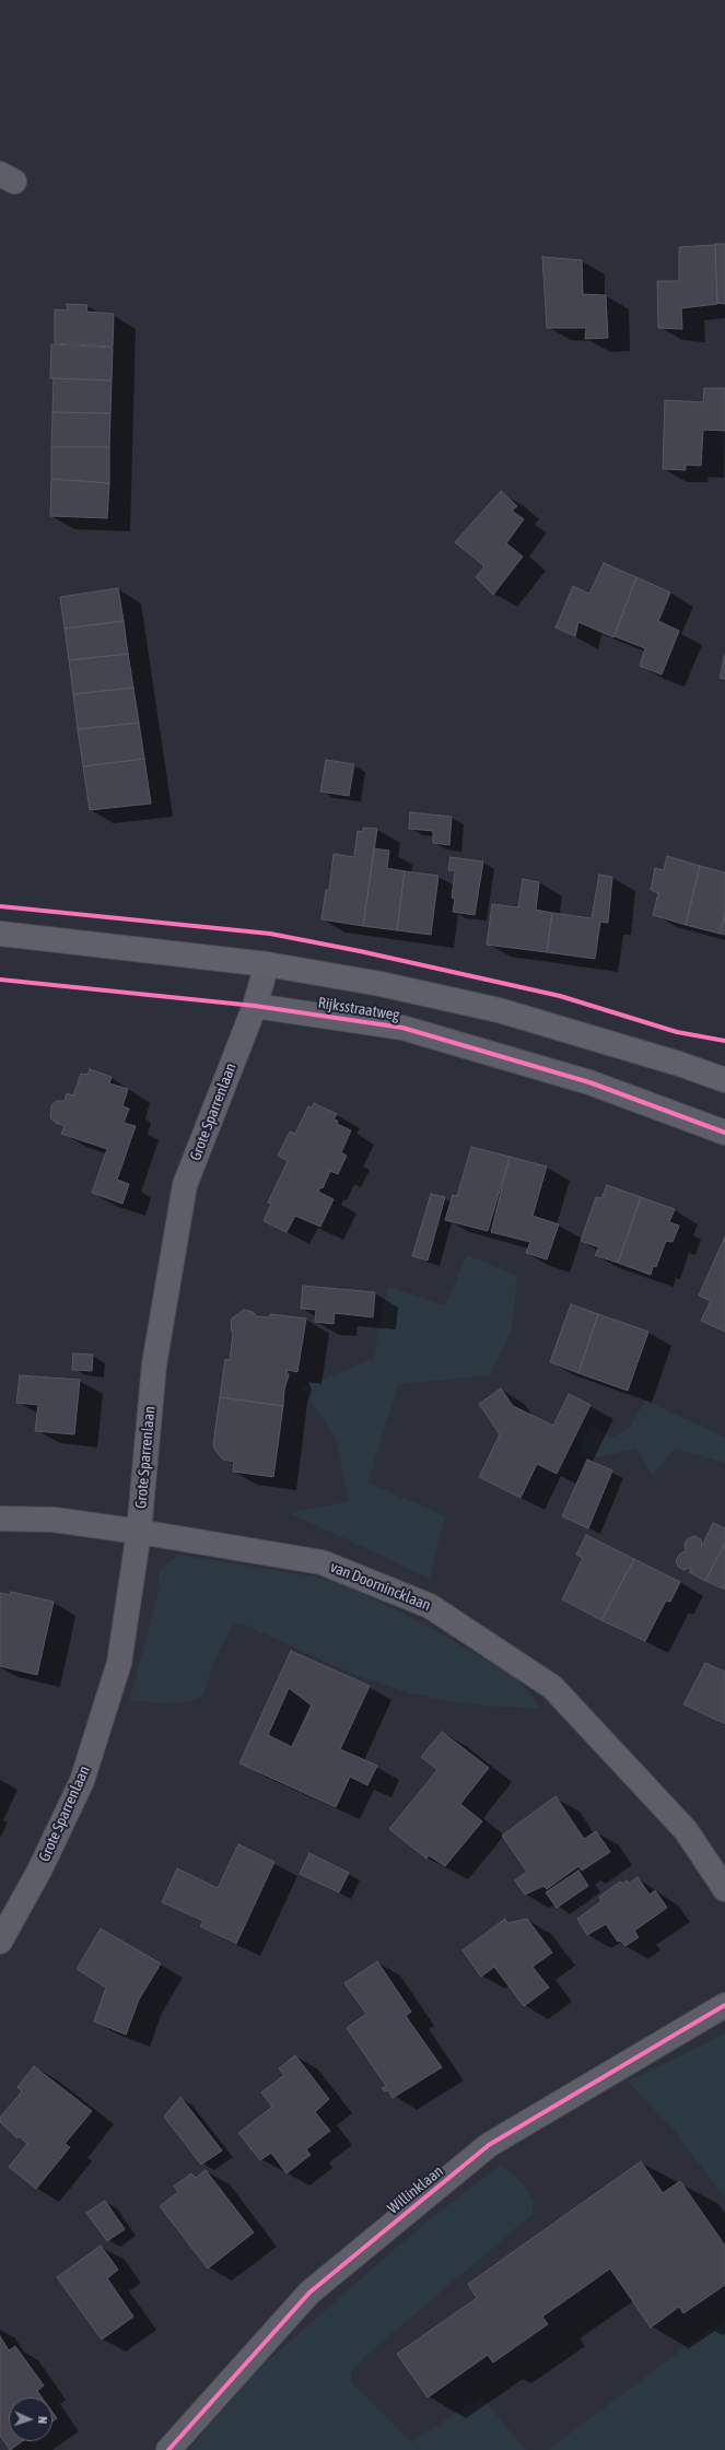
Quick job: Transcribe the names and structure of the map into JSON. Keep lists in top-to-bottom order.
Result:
{
  "streets": {
    "main road": ["Rijksstraatweg"],
    "street": ["Grote Sparrenlaan", "van Doornincklaan", "Willinklaan"]
  },
  "crossings": [
    ["Rijksstraatweg", "Grote Sparrenlaan"],
    ["Grote Sparrenlaan", "van Doornincklaan"]
  ],
  "north": "right"
}
